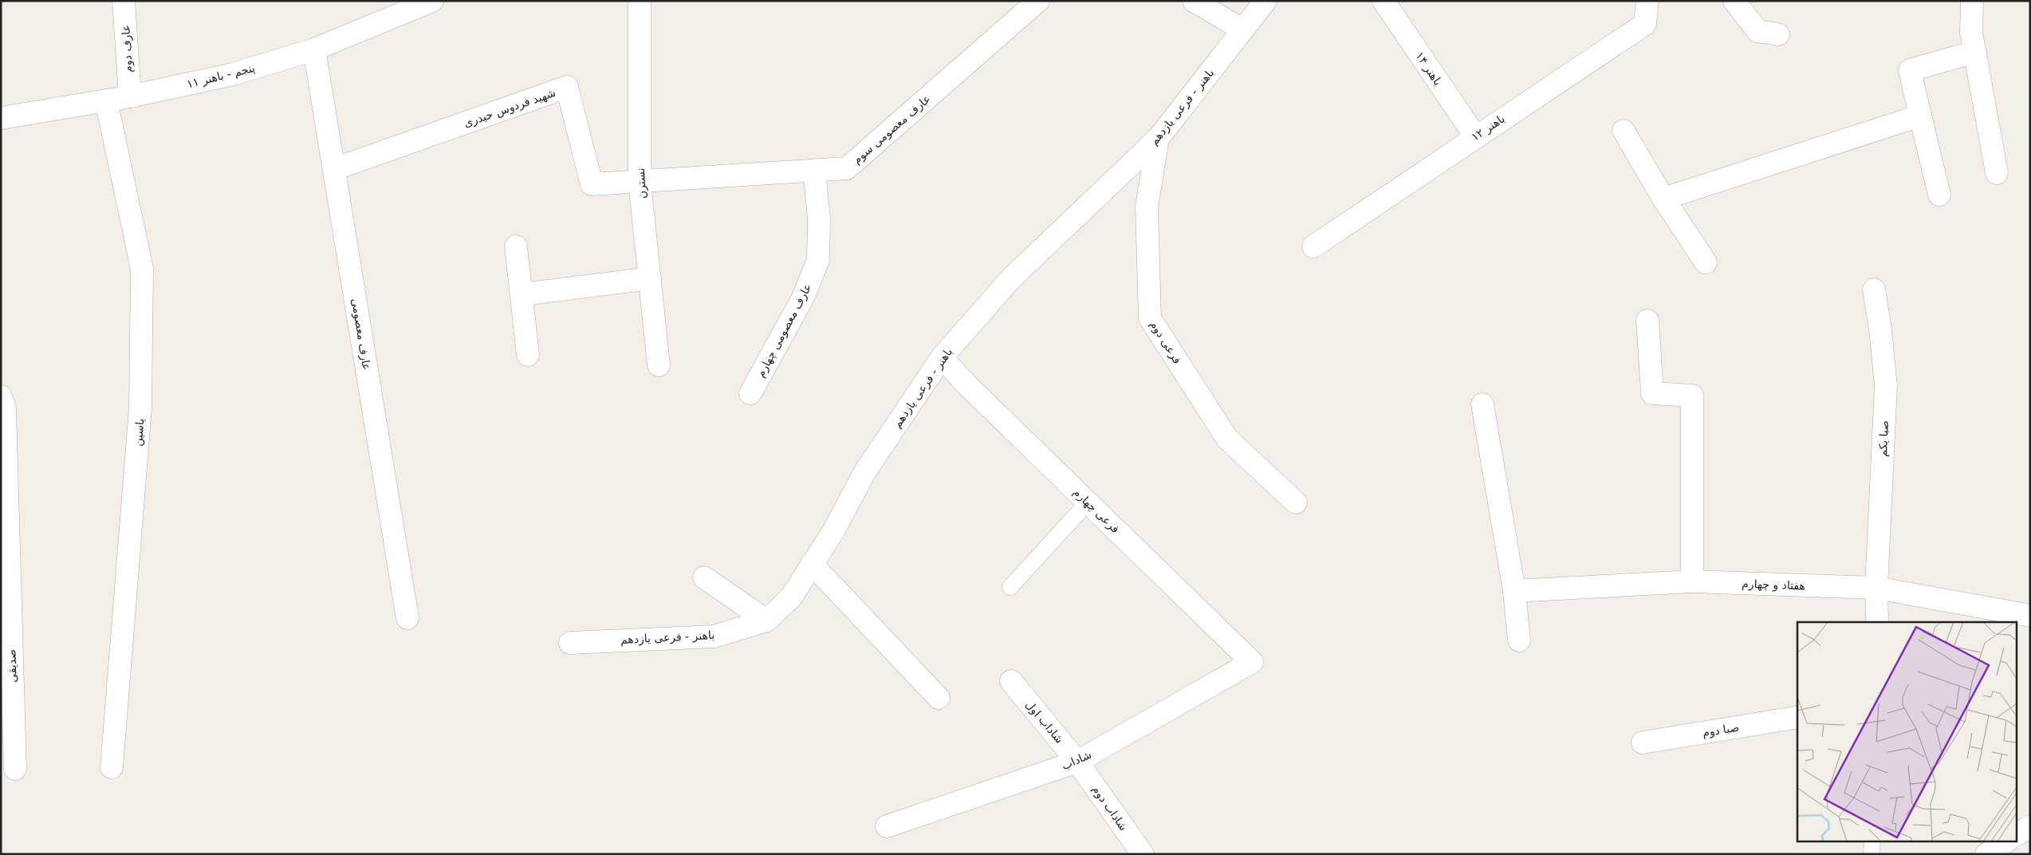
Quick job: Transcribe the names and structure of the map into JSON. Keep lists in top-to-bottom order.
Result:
{
  "streets": {
    "street": [
      "عارف دوم",
      "باهنر ۱۴",
      "پنجم - باهنر ۱۱",
      "باهنر - فرعی یازدهم",
      "شهید فردوس حیدری",
      "باهنر ۱۲",
      "عارف معصومی سوم",
      "نسترن",
      "عارف معصومی چهارم",
      "عارف معصومی",
      "فرعی دوم",
      "یاسین",
      "صبا یکم",
      "فرعی چهارم",
      "هفتاد و چهارم",
      "صدیقی",
      "شاداب اول",
      "صبا دوم",
      "شاداب",
      "شاداب دوم"
    ]
  },
  "crossings": [
    ["عارف دوم", "پنجم - باهنر ۱۱"],
    ["باهنر ۱۴", "باهنر ۱۲"],
    ["پنجم - باهنر ۱۱", "عارف معصومی"],
    ["پنجم - باهنر ۱۱", "یاسین"],
    ["باهنر - فرعی یازدهم", "فرعی دوم"],
    ["باهنر - فرعی یازدهم", "فرعی چهارم"],
    ["شهید فردوس حیدری", "عارف معصومی سوم"],
    ["شهید فردوس حیدری", "نسترن"],
    ["شهید فردوس حیدری", "عارف معصومی"],
    ["عارف معصومی سوم", "نسترن"],
    ["عارف معصومی سوم", "عارف معصومی چهارم"],
    ["صبا یکم", "هفتاد و چهارم"],
    ["فرعی چهارم", "شاداب"],
    ["شاداب اول", "شاداب"],
    ["شاداب اول", "شاداب دوم"],
    ["شاداب", "شاداب دوم"]
  ]
}
